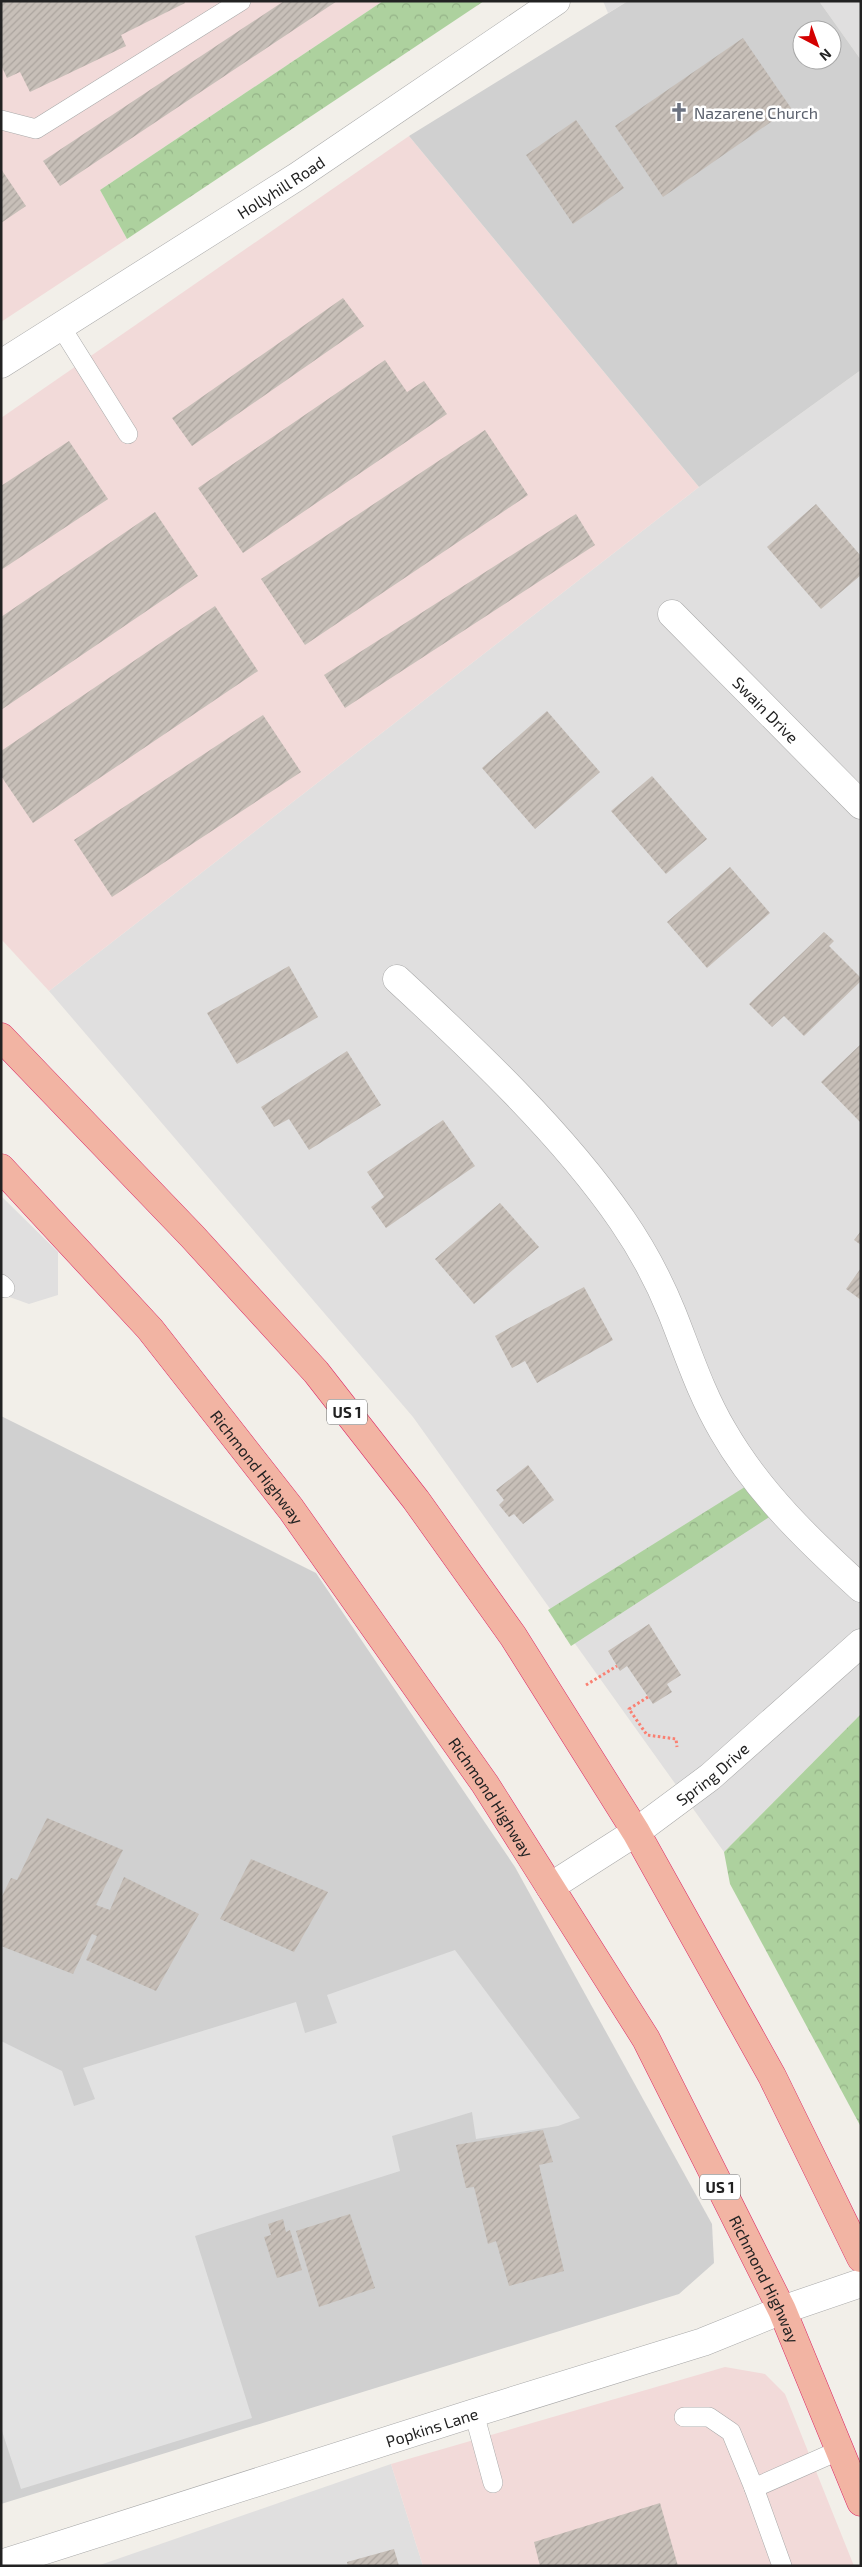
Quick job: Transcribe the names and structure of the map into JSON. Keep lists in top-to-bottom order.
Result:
{
  "streets": {
    "highway": ["US 1", "Richmond Highway"],
    "street": [
      "Hollyhill Road",
      "Swain Drive",
      "Spring Drive",
      "Popkins Lane"
    ]
  },
  "crossings": [
    ["US 1", "Spring Drive"],
    ["Richmond Highway", "Spring Drive"],
    ["Richmond Highway", "Popkins Lane"]
  ],
  "places": {
    "church": ["Nazarene Church"]
  },
  "north": "bottom right"
}
